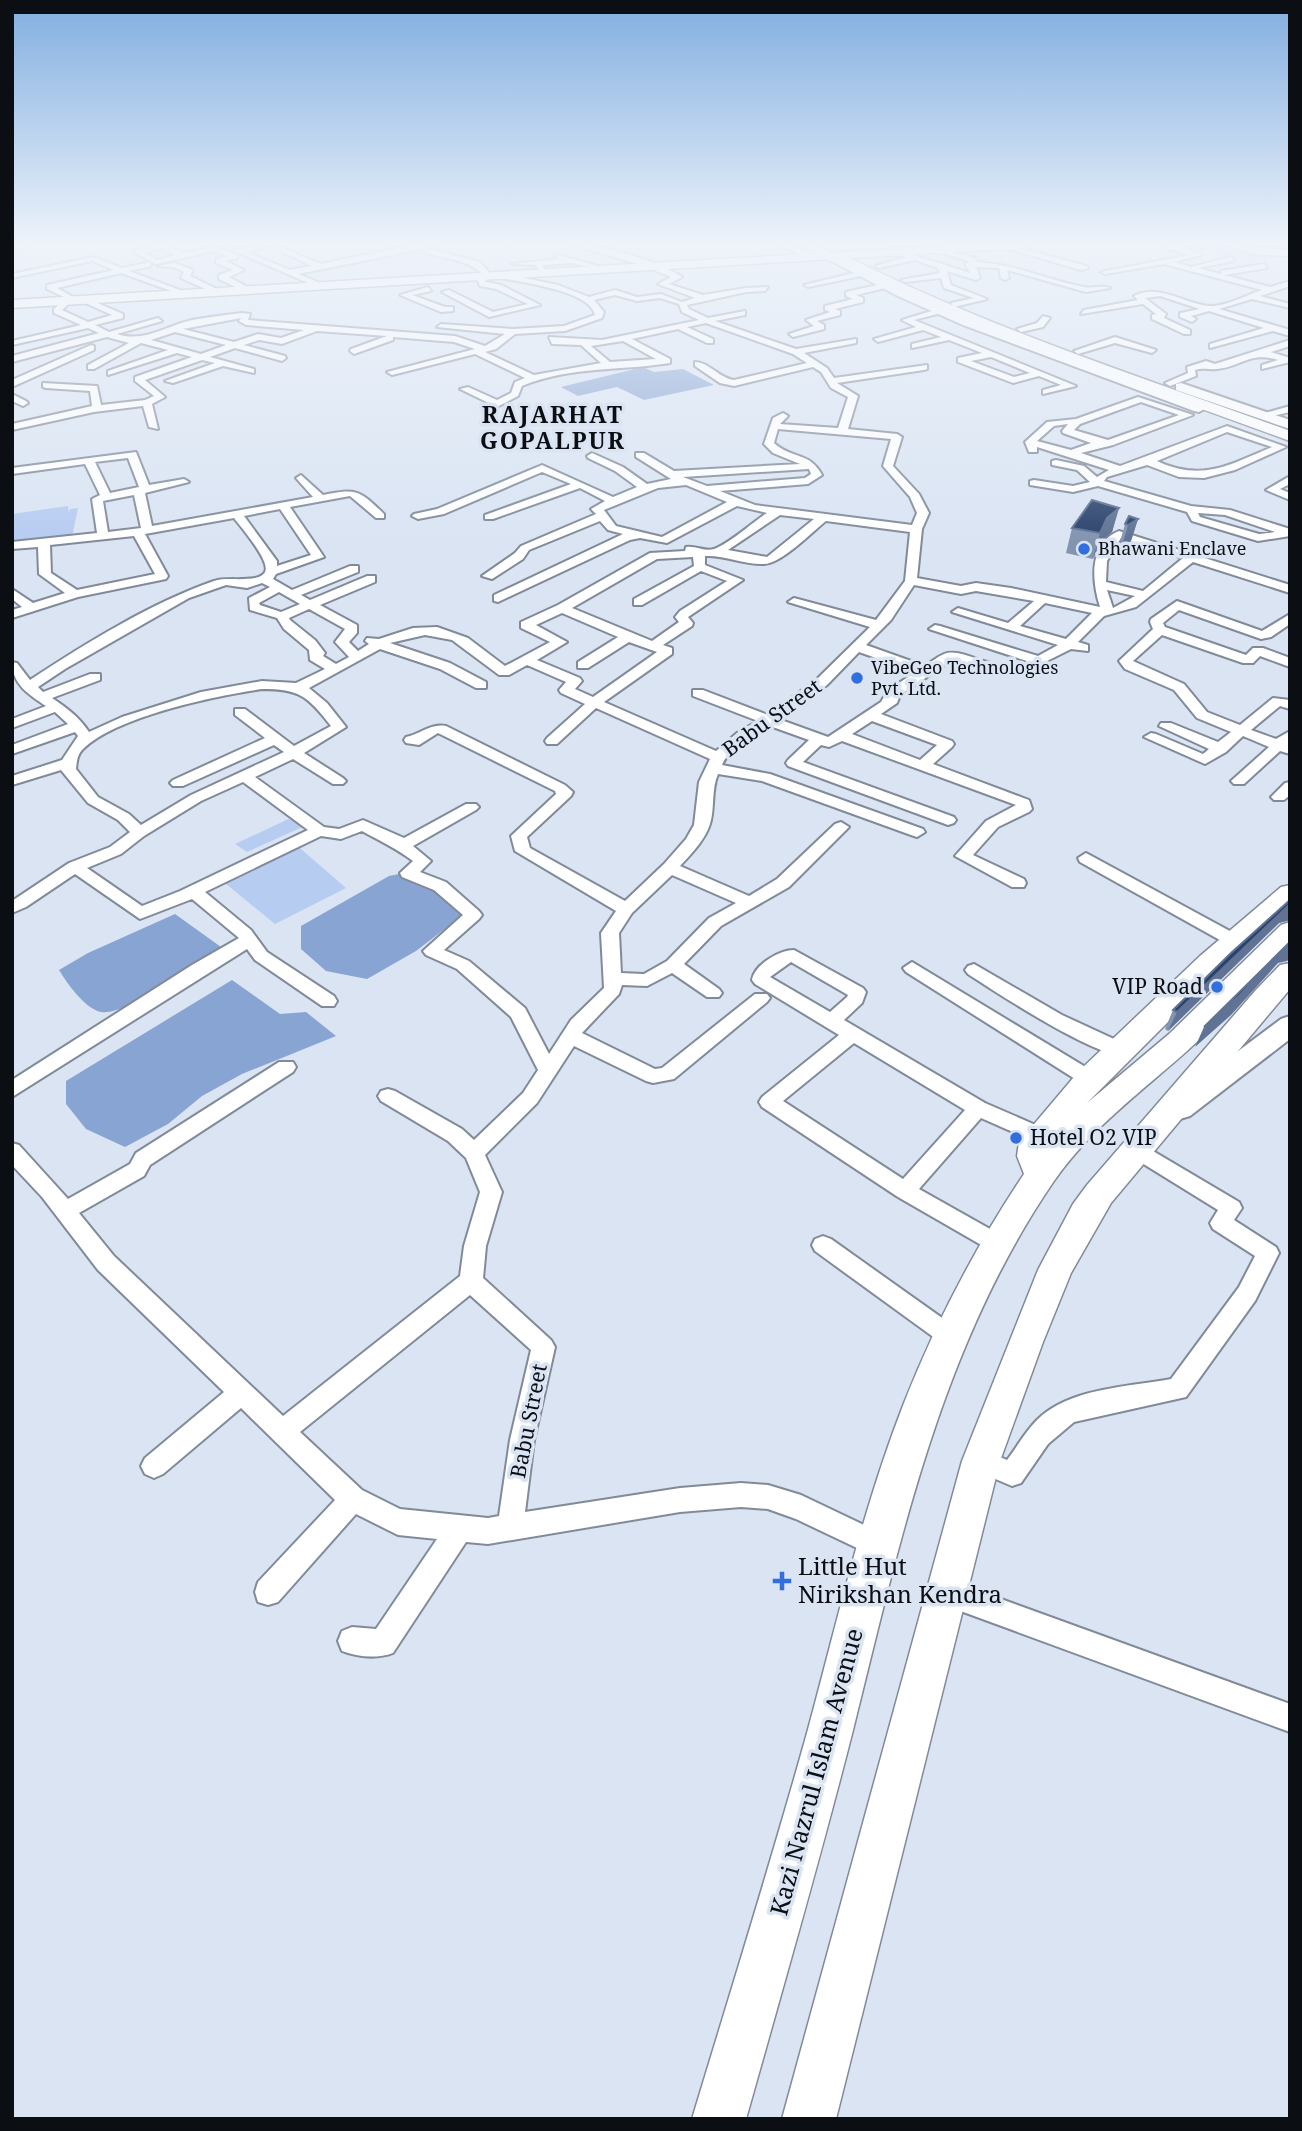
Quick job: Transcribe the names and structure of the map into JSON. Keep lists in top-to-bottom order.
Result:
{
  "streets": {
    "main road": ["Kazi Nazrul Islam Avenue"],
    "street": ["Babu Street"]
  },
  "districts": ["RAJARHAT GOPALPUR"],
  "places": {
    "other": [
      "Bhawani Enclave",
      "VibeGeo Technologies Pvt. Ltd.",
      "VIP Road",
      "Hotel O2 VIP"
    ],
    "health": ["Little Hut Nirikshan Kendra"]
  }
}
